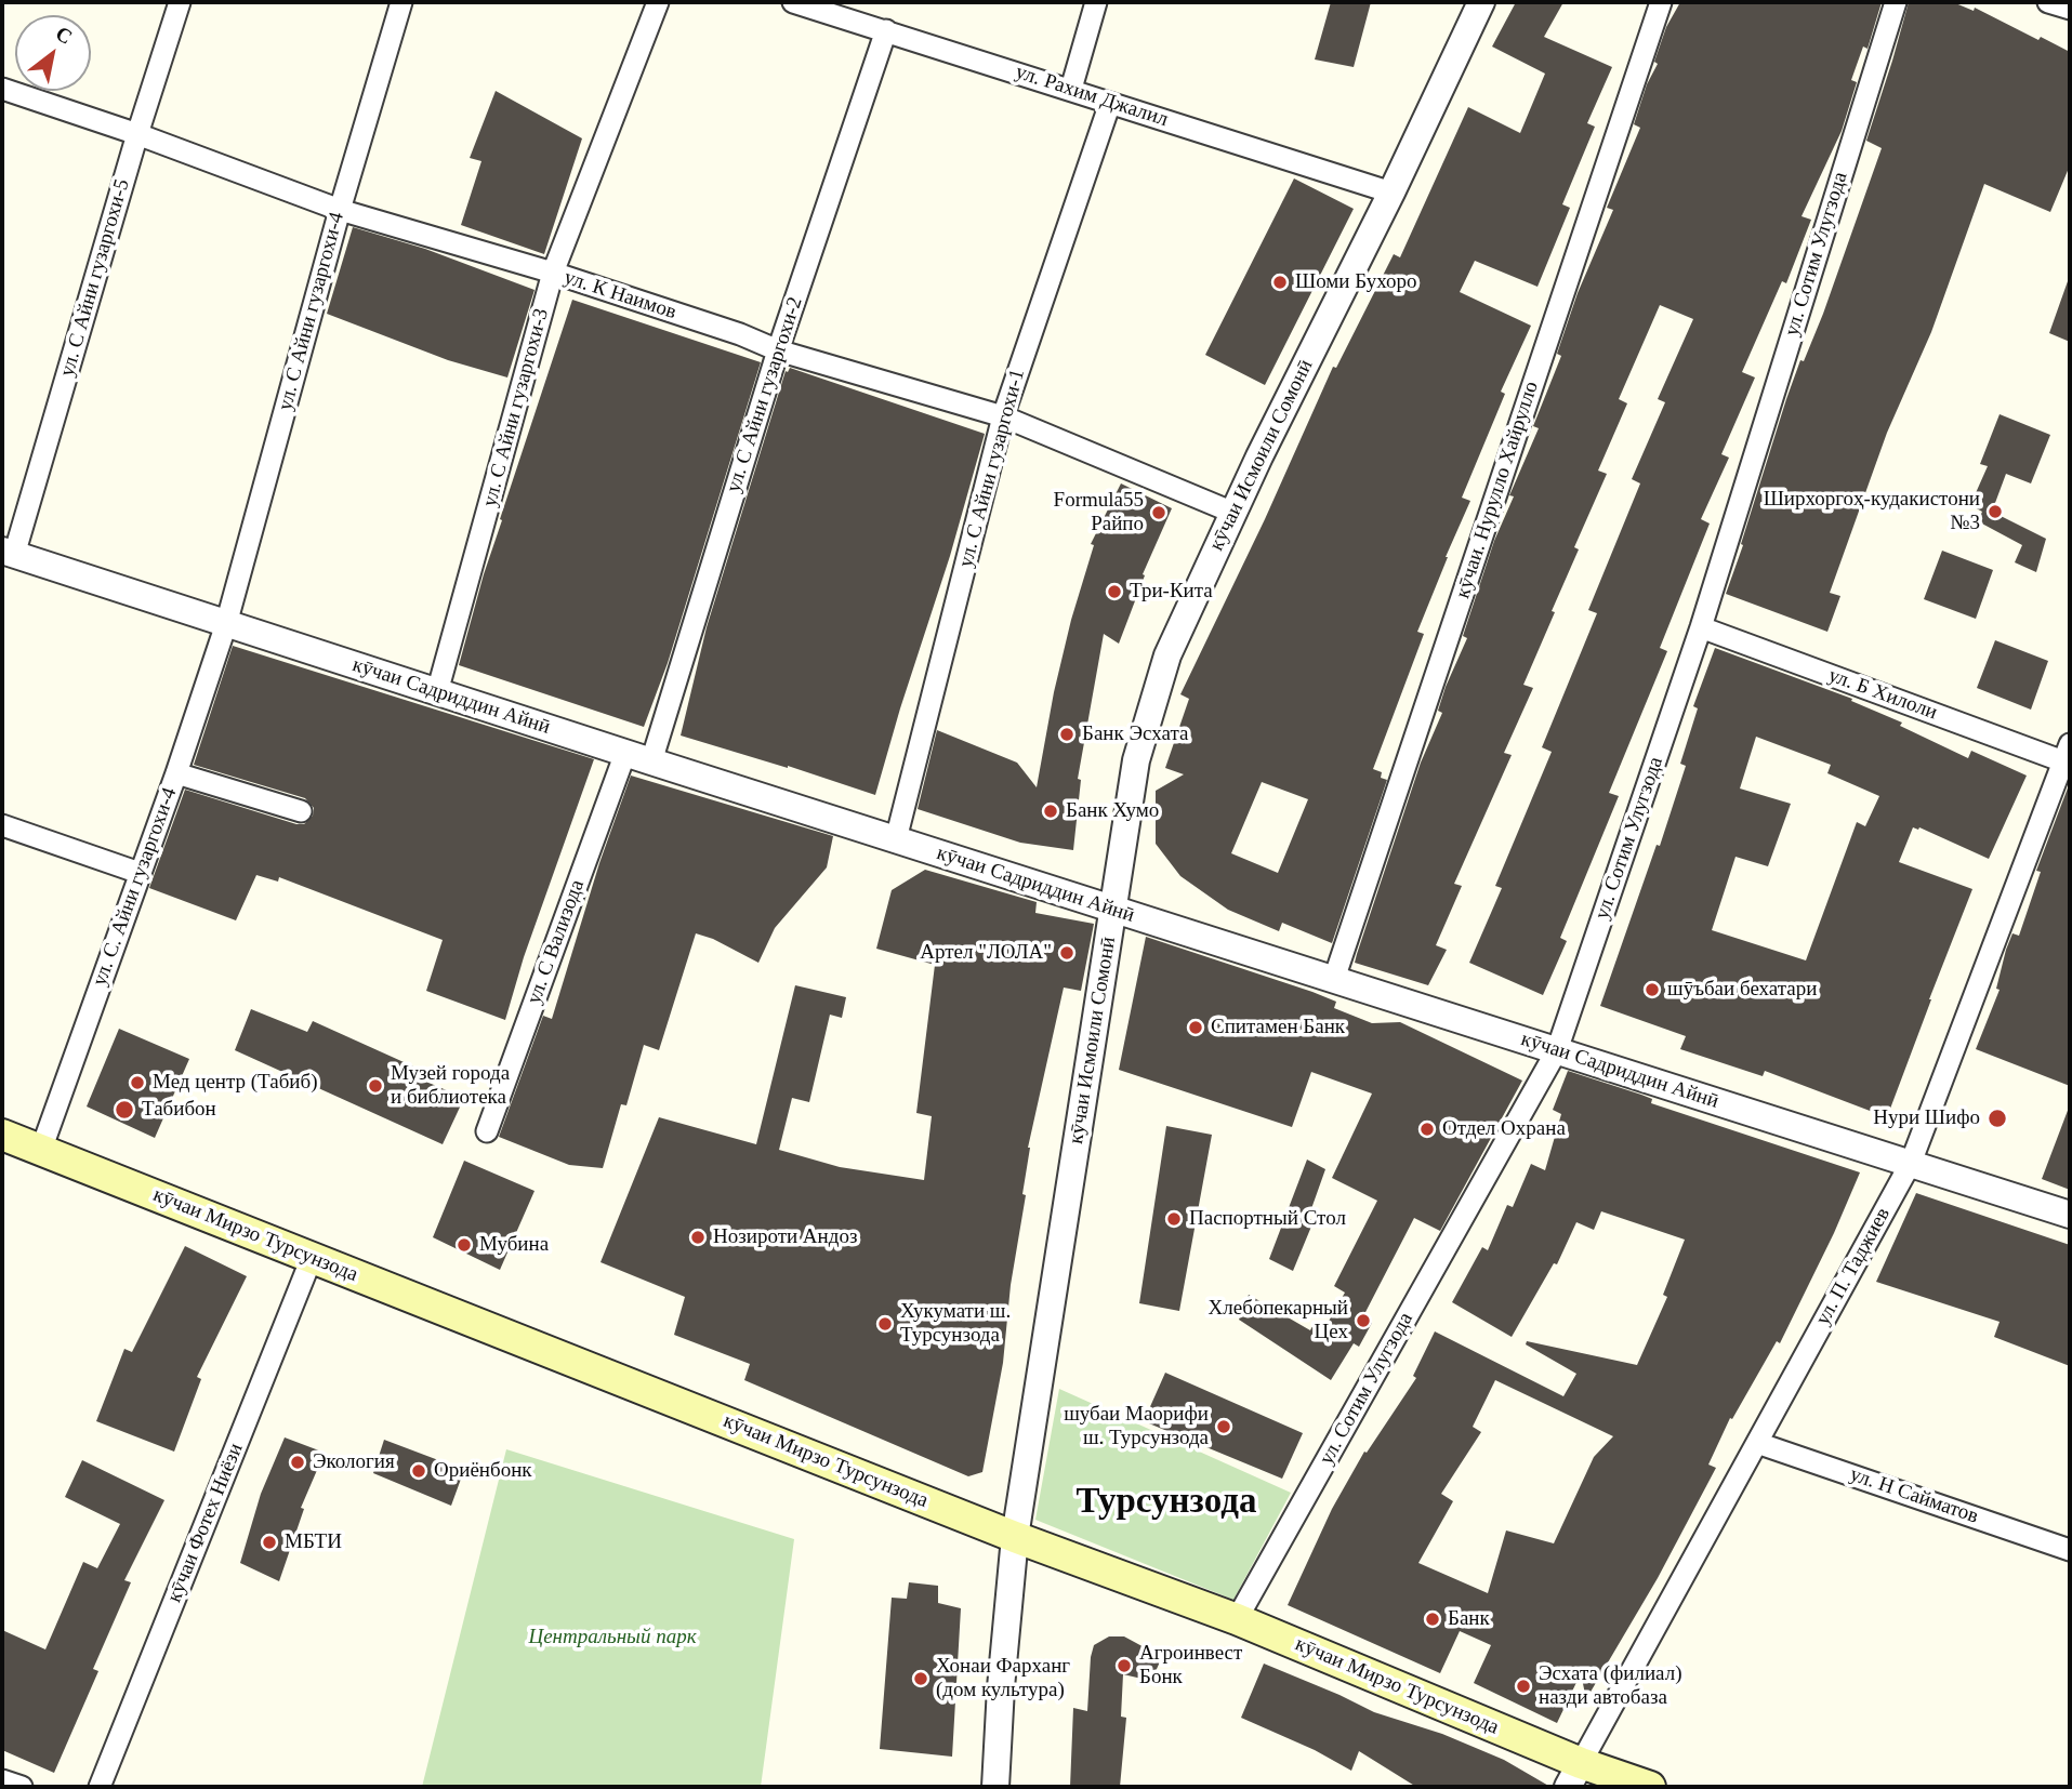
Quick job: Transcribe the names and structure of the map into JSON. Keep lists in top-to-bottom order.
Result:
{
  "streets": {
    "main road": ["кӯчаи Мирзо Турсунзода"],
    "street": [
      "ул. Рахим Джалил",
      "ул. Сотим Улугзода",
      "ул. С Айни гузаргохи-5",
      "ул. К Наимов",
      "ул. С Айни гузаргохи-4",
      "ул. С Айни гузаргохи-2",
      "ул. С Айни гузаргохи-3",
      "кӯчаи Исмоили Сомонӣ",
      "ул. С Айни гузаргохи-1",
      "кӯчаи. Нурулло Хайрулло",
      "ул. Б Хилоли",
      "кӯчаи Садриддин Айнӣ",
      "ул. С. Айни гузаргохи-4",
      "ул. С Вализода",
      "ул. П. Таджиев",
      "ул. Н Сайматов",
      "кӯчаи Фотех Ниёзи"
    ]
  },
  "crossings": [
    ["ул. Рахим Джалил", "ул. С Айни гузаргохи-2"],
    ["ул. Рахим Джалил", "кӯчаи Исмоили Сомонӣ"],
    ["ул. Рахим Джалил", "ул. С Айни гузаргохи-1"],
    ["ул. Сотим Улугзода", "ул. Б Хилоли"],
    ["ул. Сотим Улугзода", "кӯчаи Садриддин Айнӣ"],
    ["ул. Сотим Улугзода", "кӯчаи Мирзо Турсунзода"],
    ["ул. С Айни гузаргохи-5", "ул. К Наимов"],
    ["ул. С Айни гузаргохи-5", "кӯчаи Садриддин Айнӣ"],
    ["ул. К Наимов", "ул. С Айни гузаргохи-4"],
    ["ул. К Наимов", "ул. С Айни гузаргохи-2"],
    ["ул. К Наимов", "ул. С Айни гузаргохи-3"],
    ["ул. К Наимов", "кӯчаи Исмоили Сомонӣ"],
    ["ул. К Наимов", "ул. С Айни гузаргохи-1"],
    ["ул. С Айни гузаргохи-4", "кӯчаи Садриддин Айнӣ"],
    ["ул. С Айни гузаргохи-4", "ул. С. Айни гузаргохи-4"],
    ["ул. С Айни гузаргохи-2", "кӯчаи Садриддин Айнӣ"],
    ["ул. С Айни гузаргохи-3", "кӯчаи Садриддин Айнӣ"],
    ["кӯчаи Исмоили Сомонӣ", "кӯчаи Садриддин Айнӣ"],
    ["кӯчаи Исмоили Сомонӣ", "кӯчаи Мирзо Турсунзода"],
    ["ул. С Айни гузаргохи-1", "кӯчаи Садриддин Айнӣ"],
    ["кӯчаи. Нурулло Хайрулло", "кӯчаи Садриддин Айнӣ"],
    ["ул. Б Хилоли", "ул. П. Таджиев"],
    ["кӯчаи Садриддин Айнӣ", "ул. С. Айни гузаргохи-4"],
    ["кӯчаи Садриддин Айнӣ", "ул. С Вализода"],
    ["кӯчаи Садриддин Айнӣ", "ул. П. Таджиев"],
    ["ул. С. Айни гузаргохи-4", "кӯчаи Мирзо Турсунзода"],
    ["кӯчаи Мирзо Турсунзода", "ул. П. Таджиев"],
    ["кӯчаи Мирзо Турсунзода", "кӯчаи Фотех Ниёзи"],
    ["ул. П. Таджиев", "ул. Н Сайматов"]
  ],
  "districts": ["Турсунзода"],
  "parks": ["Центральный парк"],
  "places": [
    "Шоми Бухоро",
    "Ширхоргоҳ-кудакистони №3",
    "Formula55 Райпо",
    "Три-Кита",
    "Банк Эсхата",
    "Банк Хумо",
    "Артел \"ЛОЛА\"",
    "шӯъбаи бехатари",
    "Спитамен Банк",
    "Мед центр (Табиб)",
    "Музей города и библиотека",
    "Табибон",
    "Нури Шифо",
    "Отдел Охрана",
    "Паспортный Стол",
    "Нозироти Андоз",
    "Мубина",
    "Хлебопекарный Цех",
    "Хукумати ш. Турсунзода",
    "шубаи Маорифи ш. Турсунзода",
    "Экология",
    "Ориёнбонк",
    "МБТИ",
    "Банк",
    "Агроинвест Бонк",
    "Хонаи Фарханг (дом культура)",
    "Эсхата (филиал) назди автобаза"
  ],
  "north": "top right"
}
